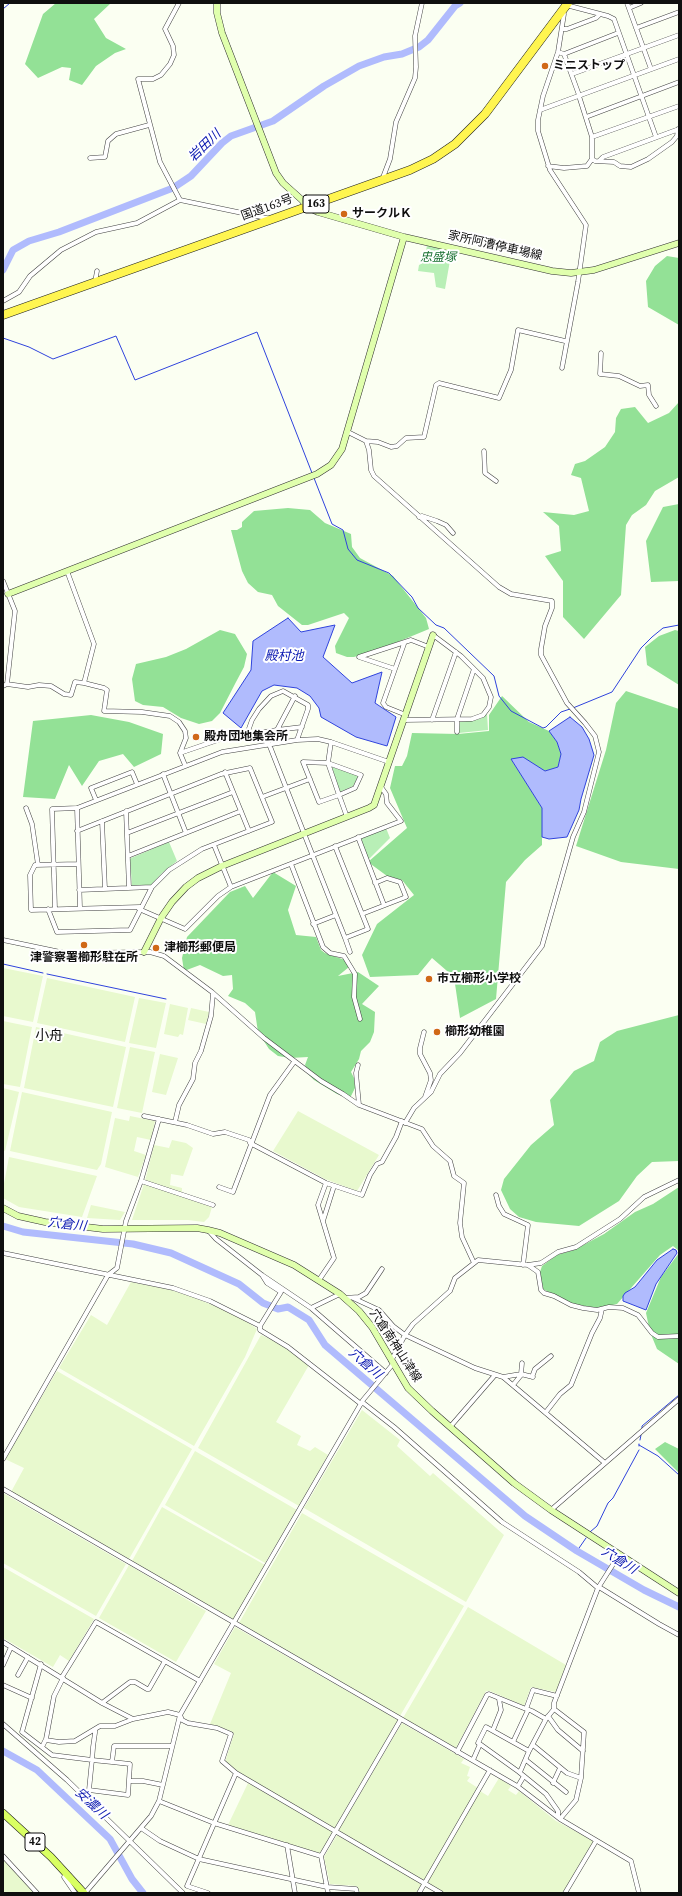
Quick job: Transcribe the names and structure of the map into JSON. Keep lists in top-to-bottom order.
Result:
{
  "streets": {
    "highway": ["163", "国道163号"],
    "main road": ["42"],
    "street": ["家所阿漕停車場線", "穴倉南神山津線"]
  },
  "crossings": [
    ["国道163号", "家所阿漕停車場線"]
  ],
  "districts": ["小舟"],
  "water": [
    "岩田川",
    "殿村池",
    "穴倉川",
    "安濃川"
  ],
  "parks": ["忠盛塚"],
  "places": [
    "ミニストップ",
    "サークルＫ",
    "殿舟団地集会所",
    "津警察署櫛形駐在所",
    "津櫛形郵便局",
    "市立櫛形小学校",
    "櫛形幼稚園"
  ]
}
